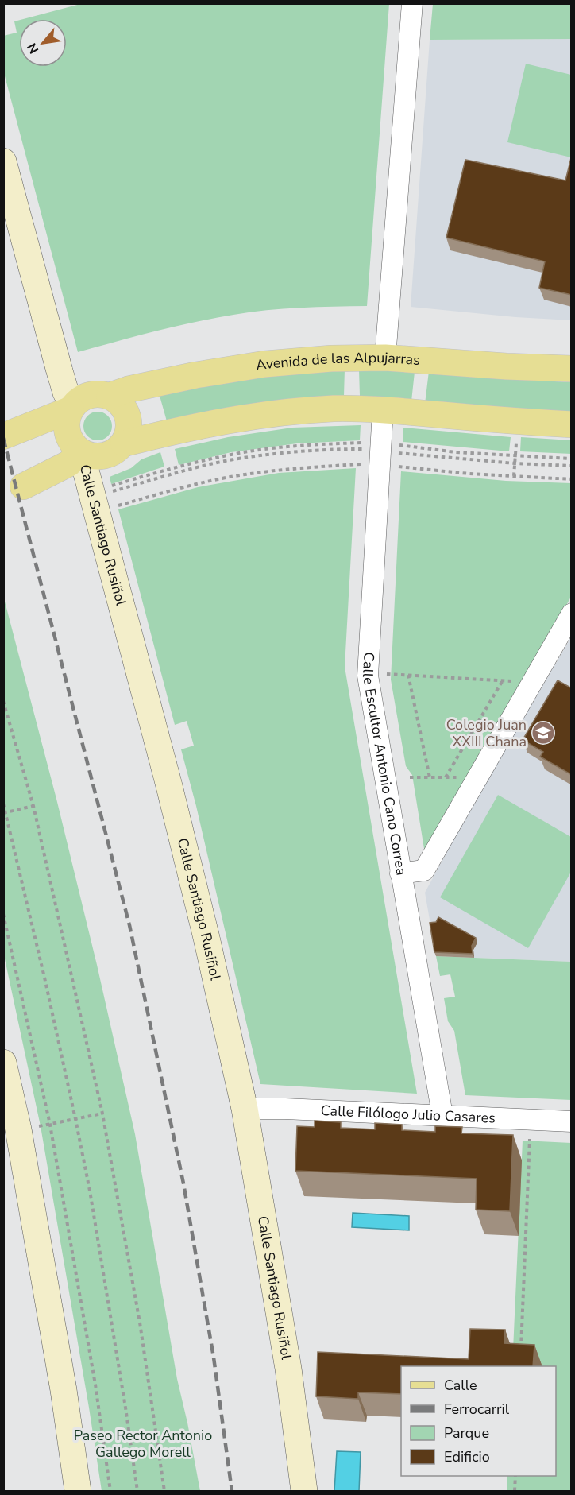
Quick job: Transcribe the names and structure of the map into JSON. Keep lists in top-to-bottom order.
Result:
{
  "streets": {
    "main road": ["Avenida de las Alpujarras"],
    "street": ["Calle Santiago Rusiñol", "Calle Escultor Antonio Cano Correa", "Calle Filólogo Julio Casares"]
  },
  "crossings": [
    ["Avenida de las Alpujarras", "Calle Santiago Rusiñol"],
    ["Calle Santiago Rusiñol", "Calle Filólogo Julio Casares"],
    ["Calle Escultor Antonio Cano Correa", "Calle Filólogo Julio Casares"]
  ],
  "parks": ["Paseo Rector Antonio Gallego Morell"],
  "places": {
    "school or university": ["Colegio Juan XXIII Chana"]
  },
  "legend": [
    "Calle",
    "Ferrocarril",
    "Parque",
    "Edificio"
  ],
  "north": "bottom left"
}
